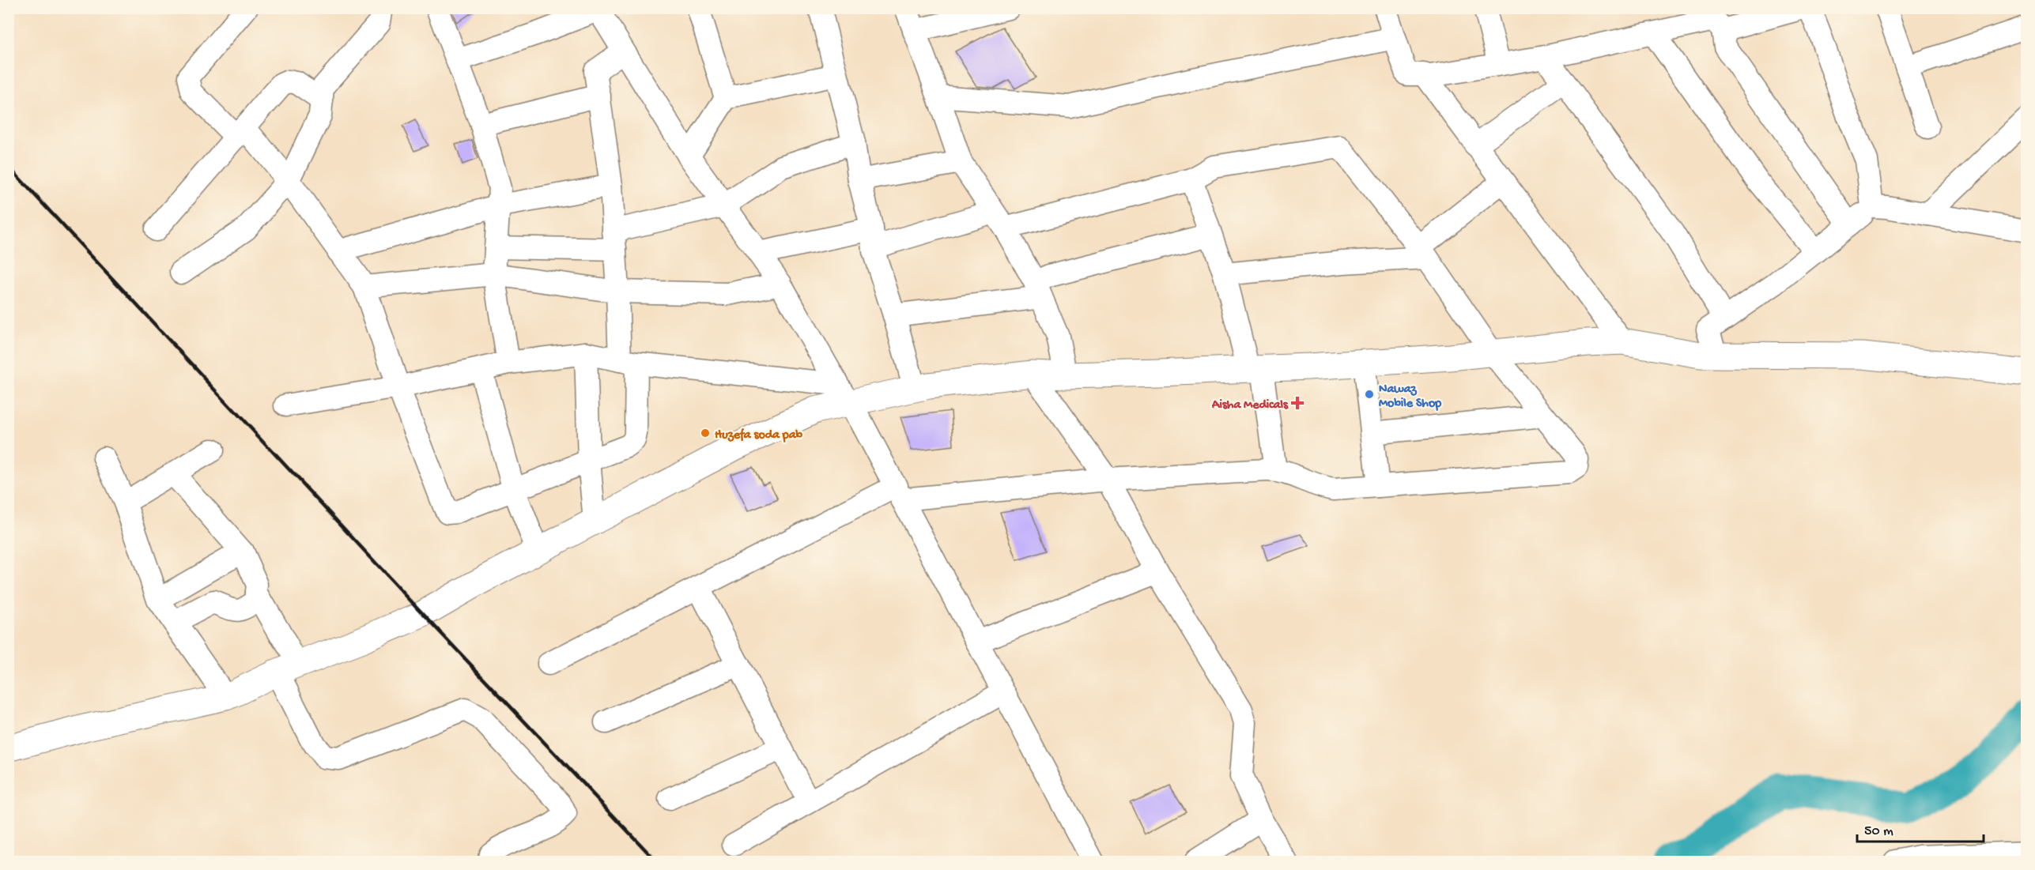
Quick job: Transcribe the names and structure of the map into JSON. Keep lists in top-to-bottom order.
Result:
{
  "places": {
    "other": ["Nawaz Mobile Shop", "Huzefa soda pab"],
    "health": ["Aisha Medicals"]
  },
  "scale_bar": "50 m"
}
